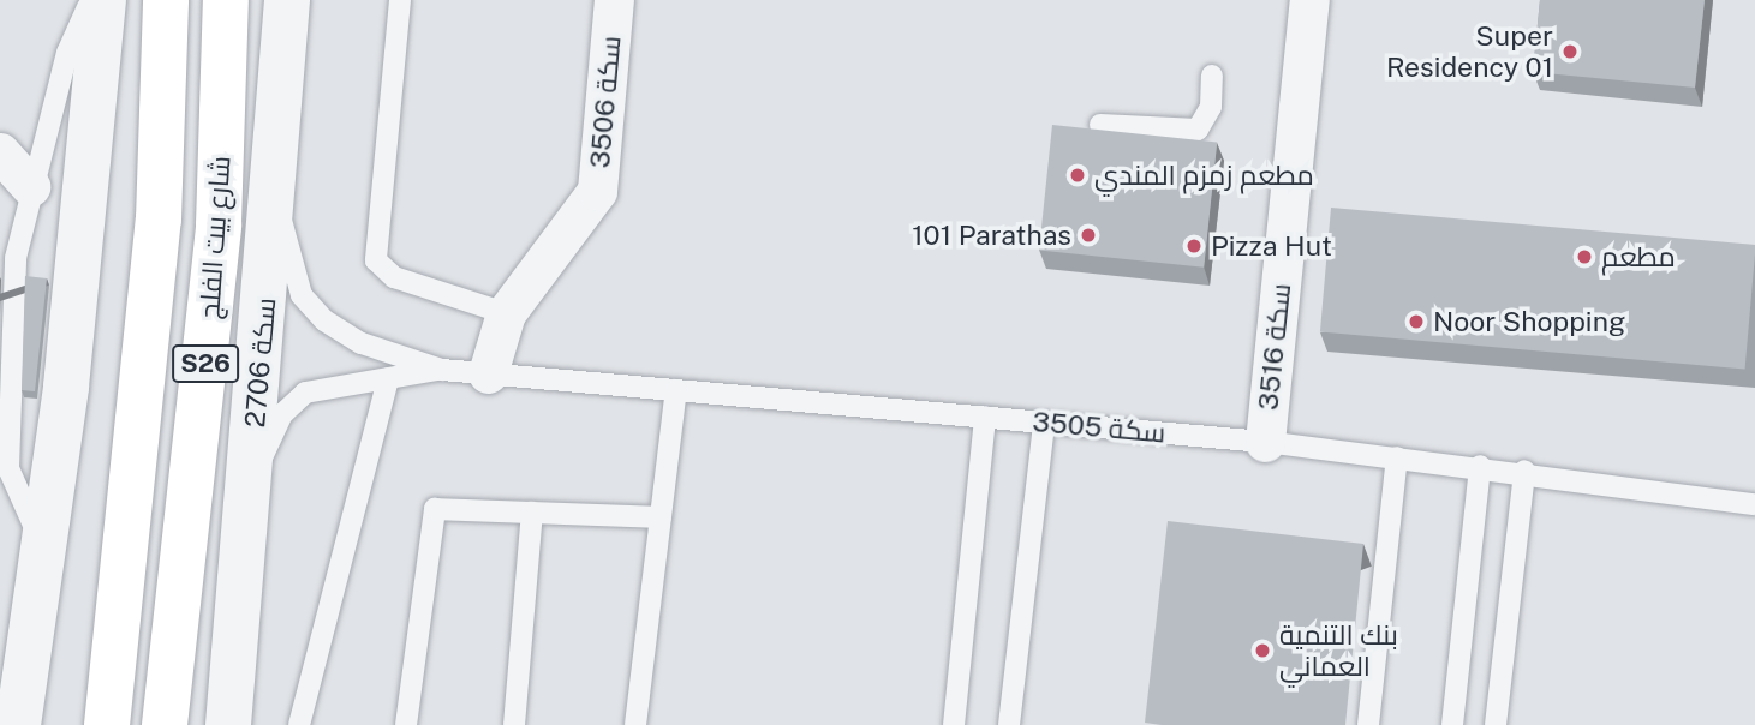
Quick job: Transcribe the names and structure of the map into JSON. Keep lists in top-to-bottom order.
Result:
{
  "streets": {
    "main road": ["شارع بيت الفلج", "S26"],
    "street": ["سكة 3506", "سكة 3516", "سكة 2706"],
    "lane": ["سكة 3505"]
  },
  "crossings": [
    ["سكة 3506", "سكة 3505"],
    ["سكة 3516", "سكة 3505"],
    ["سكة 2706", "سكة 3505"]
  ],
  "places": [
    "Super Residency 01",
    "مطعم زمزم المندي",
    "101 Parathas",
    "Pizza Hut",
    "مطعم",
    "Noor Shopping",
    "بنك التنمية العماني"
  ]
}
